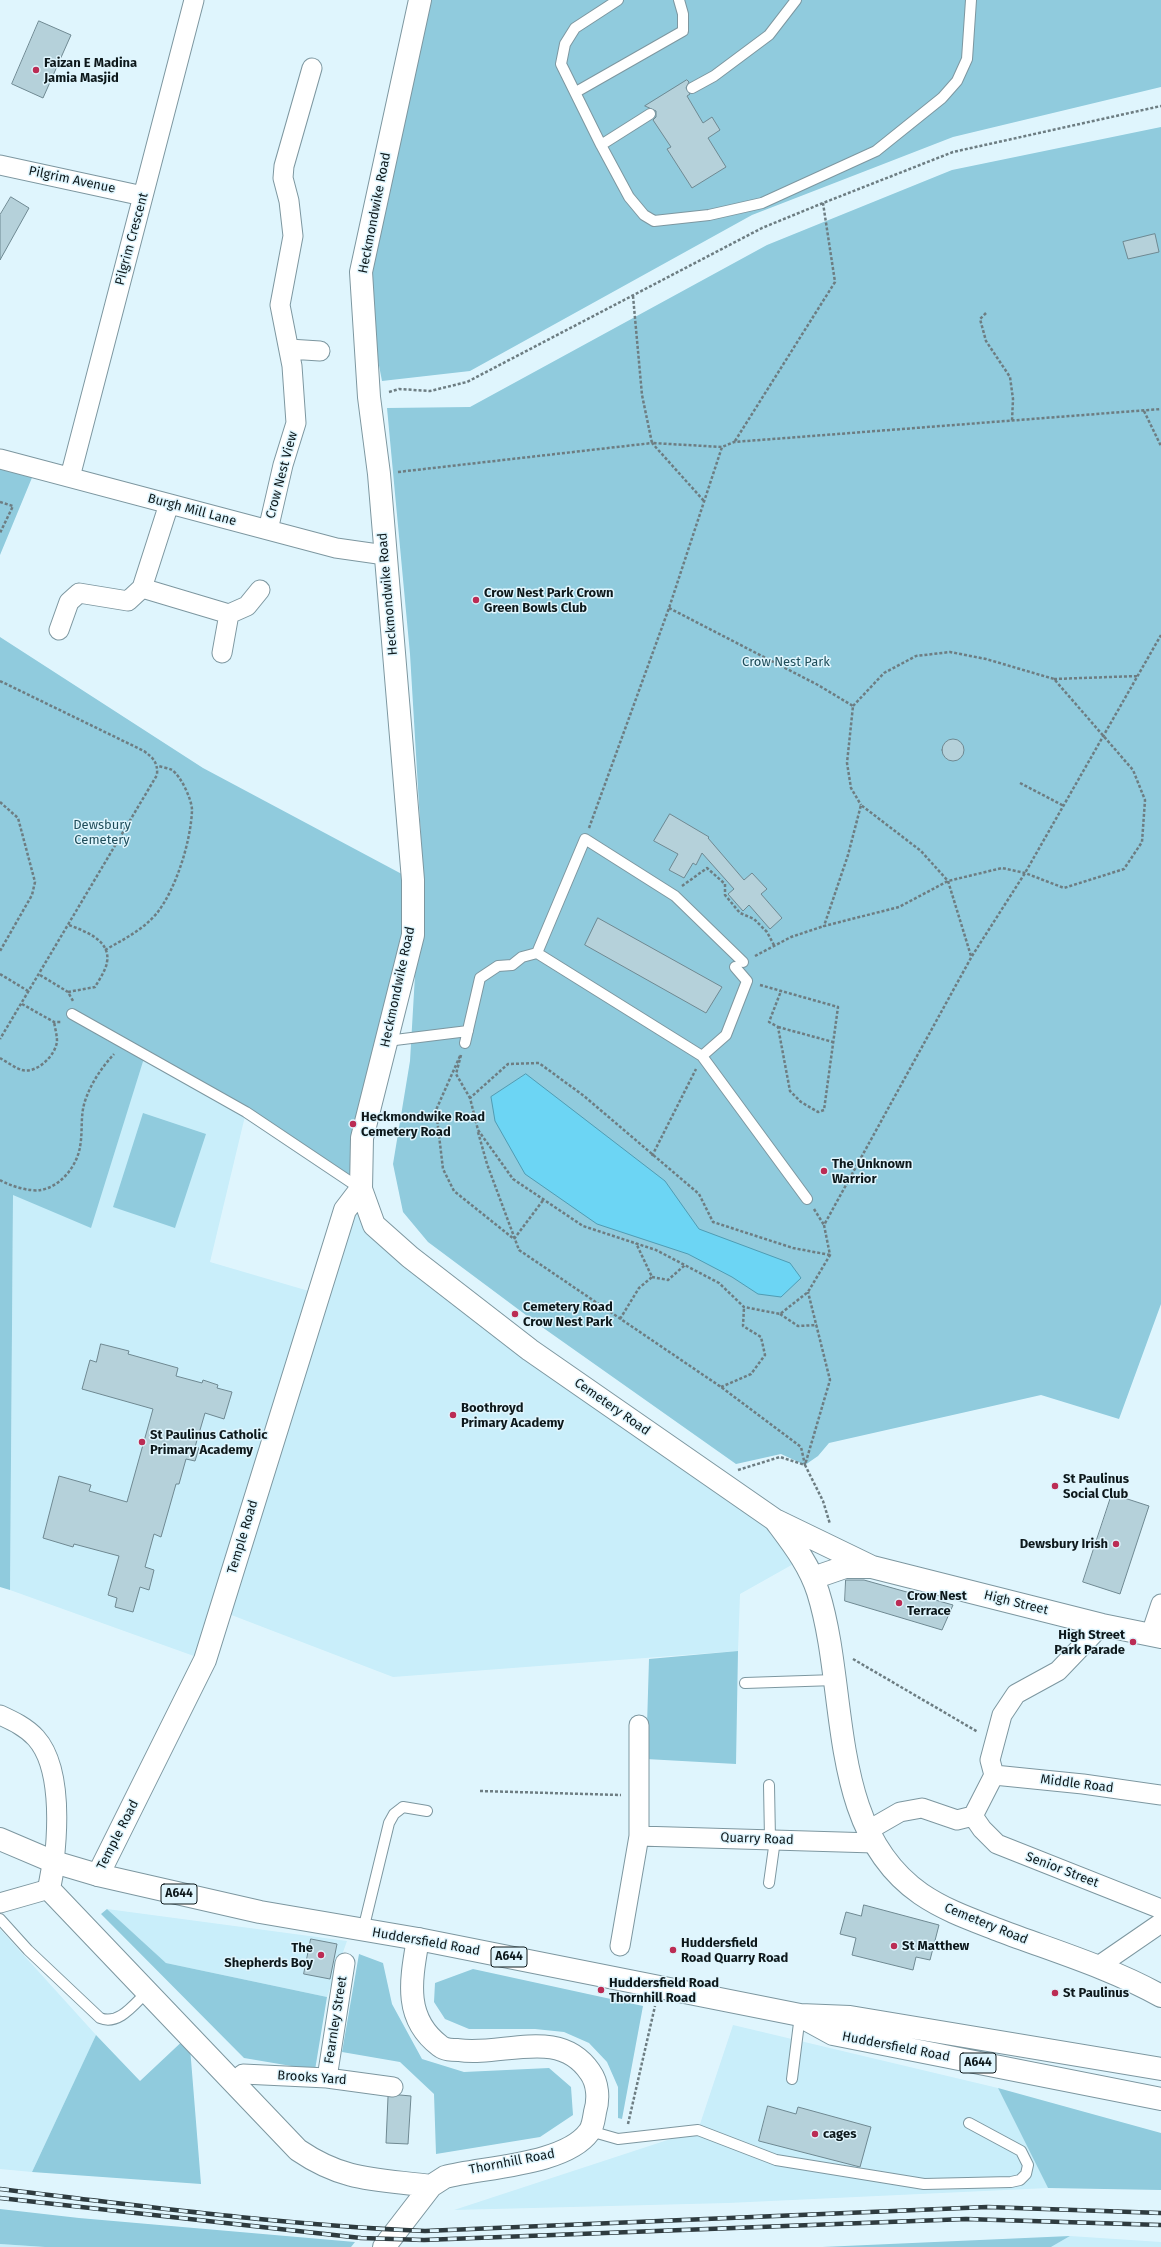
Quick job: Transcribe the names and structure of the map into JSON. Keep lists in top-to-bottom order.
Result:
{
  "streets": {
    "main road": [
      "Heckmondwike Road",
      "Cemetery Road",
      "Temple Road",
      "High Street",
      "A644",
      "Huddersfield Road",
      "Thornhill Road"
    ],
    "street": [
      "Pilgrim Avenue",
      "Pilgrim Crescent",
      "Crow Nest View",
      "Burgh Mill Lane",
      "Middle Road",
      "Quarry Road",
      "Senior Street",
      "Fearnley Street",
      "Brooks Yard"
    ]
  },
  "crossings": [
    ["Pilgrim Avenue", "Pilgrim Crescent"],
    ["Heckmondwike Road", "Burgh Mill Lane"],
    ["Heckmondwike Road", "Cemetery Road"],
    ["Heckmondwike Road", "Temple Road"],
    ["Pilgrim Crescent", "Burgh Mill Lane"],
    ["Crow Nest View", "Burgh Mill Lane"],
    ["Cemetery Road", "Temple Road"],
    ["Cemetery Road", "High Street"],
    ["Cemetery Road", "Quarry Road"],
    ["Temple Road", "Huddersfield Road"],
    ["Fearnley Street", "Brooks Yard"]
  ],
  "parks": ["Crow Nest Park", "Dewsbury Cemetery"],
  "places": [
    "Faizan E Madina Jamia Masjid",
    "Crow Nest Park Crown Green Bowls Club",
    "Heckmondwike Road Cemetery Road",
    "The Unknown Warrior",
    "Cemetery Road Crow Nest Park",
    "Boothroyd Primary Academy",
    "St Paulinus Catholic Primary Academy",
    "St Paulinus Social Club",
    "Dewsbury Irish",
    "Crow Nest Terrace",
    "High Street Park Parade",
    "St Matthew",
    "Huddersfield Road Quarry Road",
    "The Shepherds Boy",
    "Huddersfield Road Thornhill Road",
    "St Paulinus",
    "cages"
  ]
}
